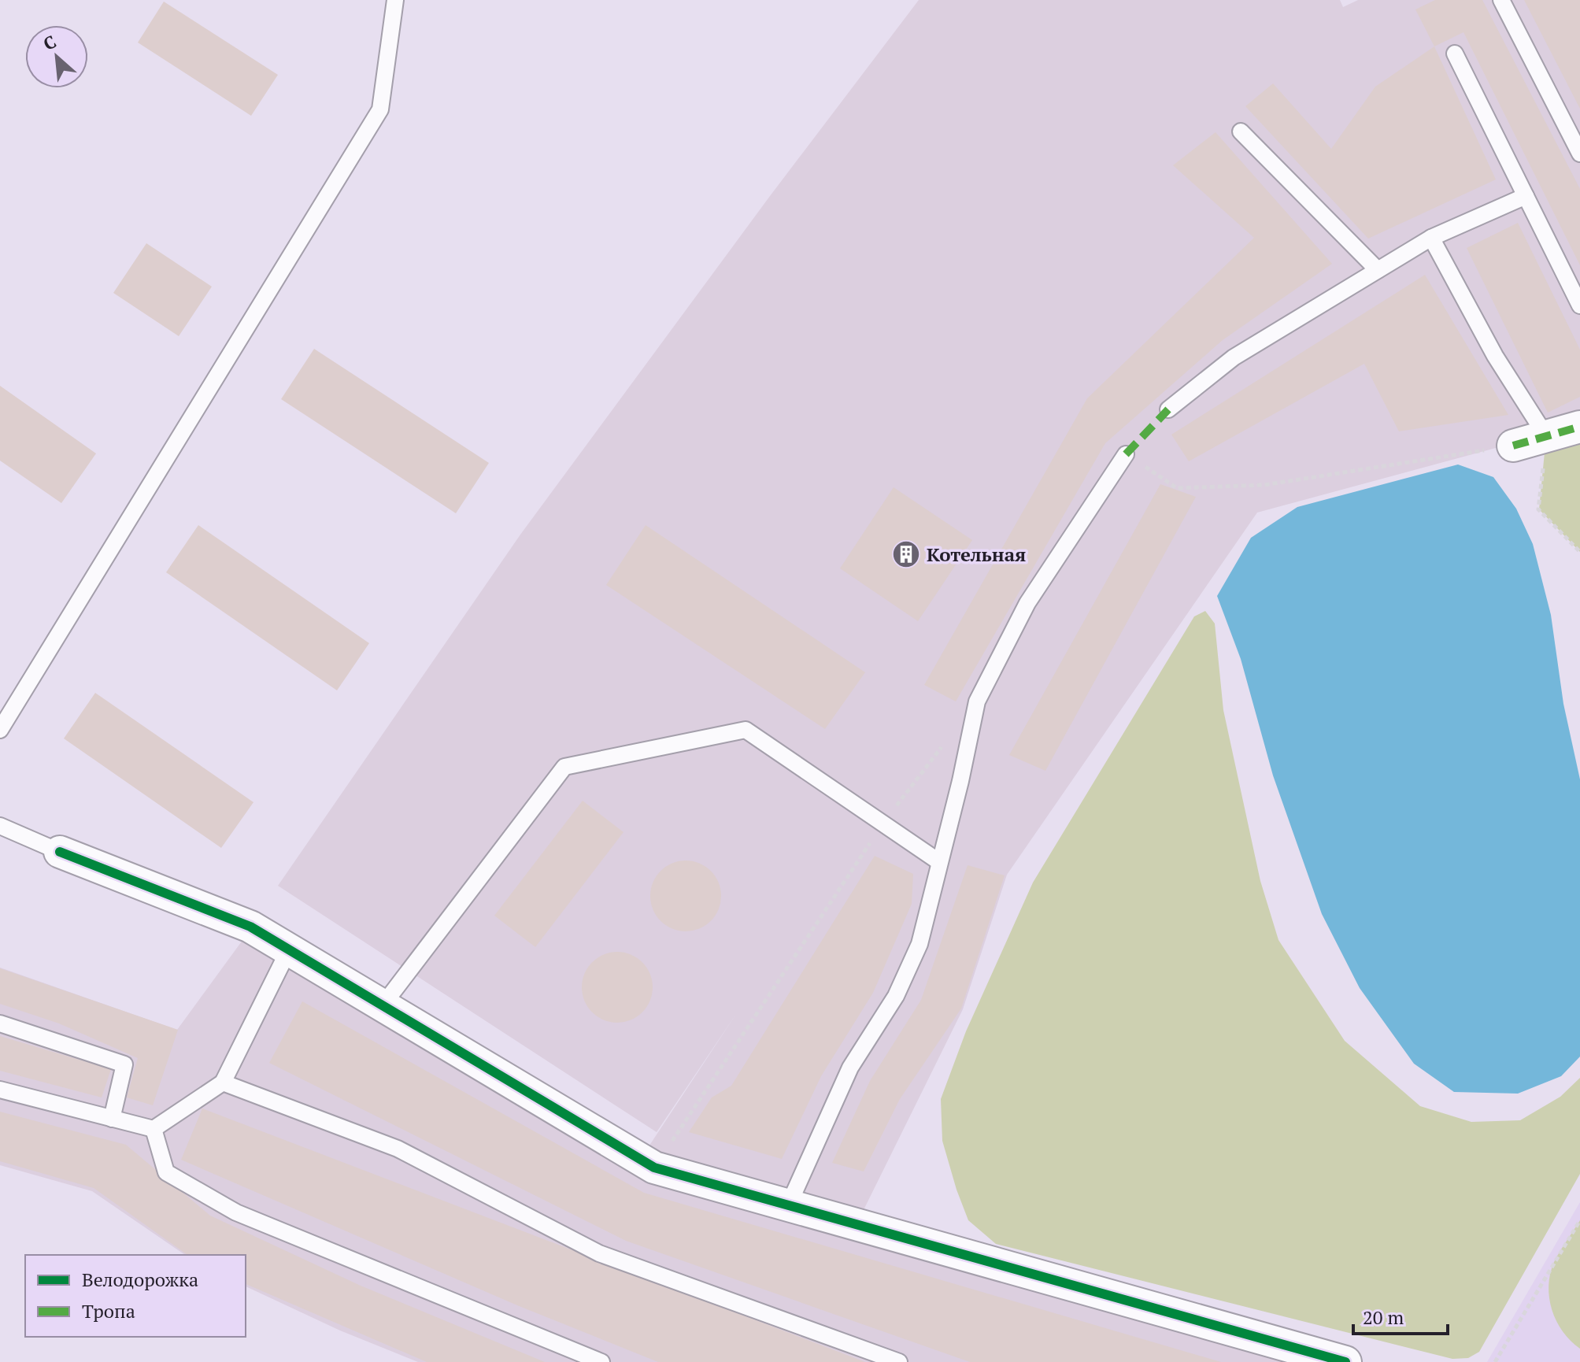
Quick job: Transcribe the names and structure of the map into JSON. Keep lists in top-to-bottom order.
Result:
{
  "places": {
    "building": ["Котельная"]
  },
  "legend": ["Велодорожка", "Тропа"],
  "scale_bar": "20 m",
  "north": "top left"
}
